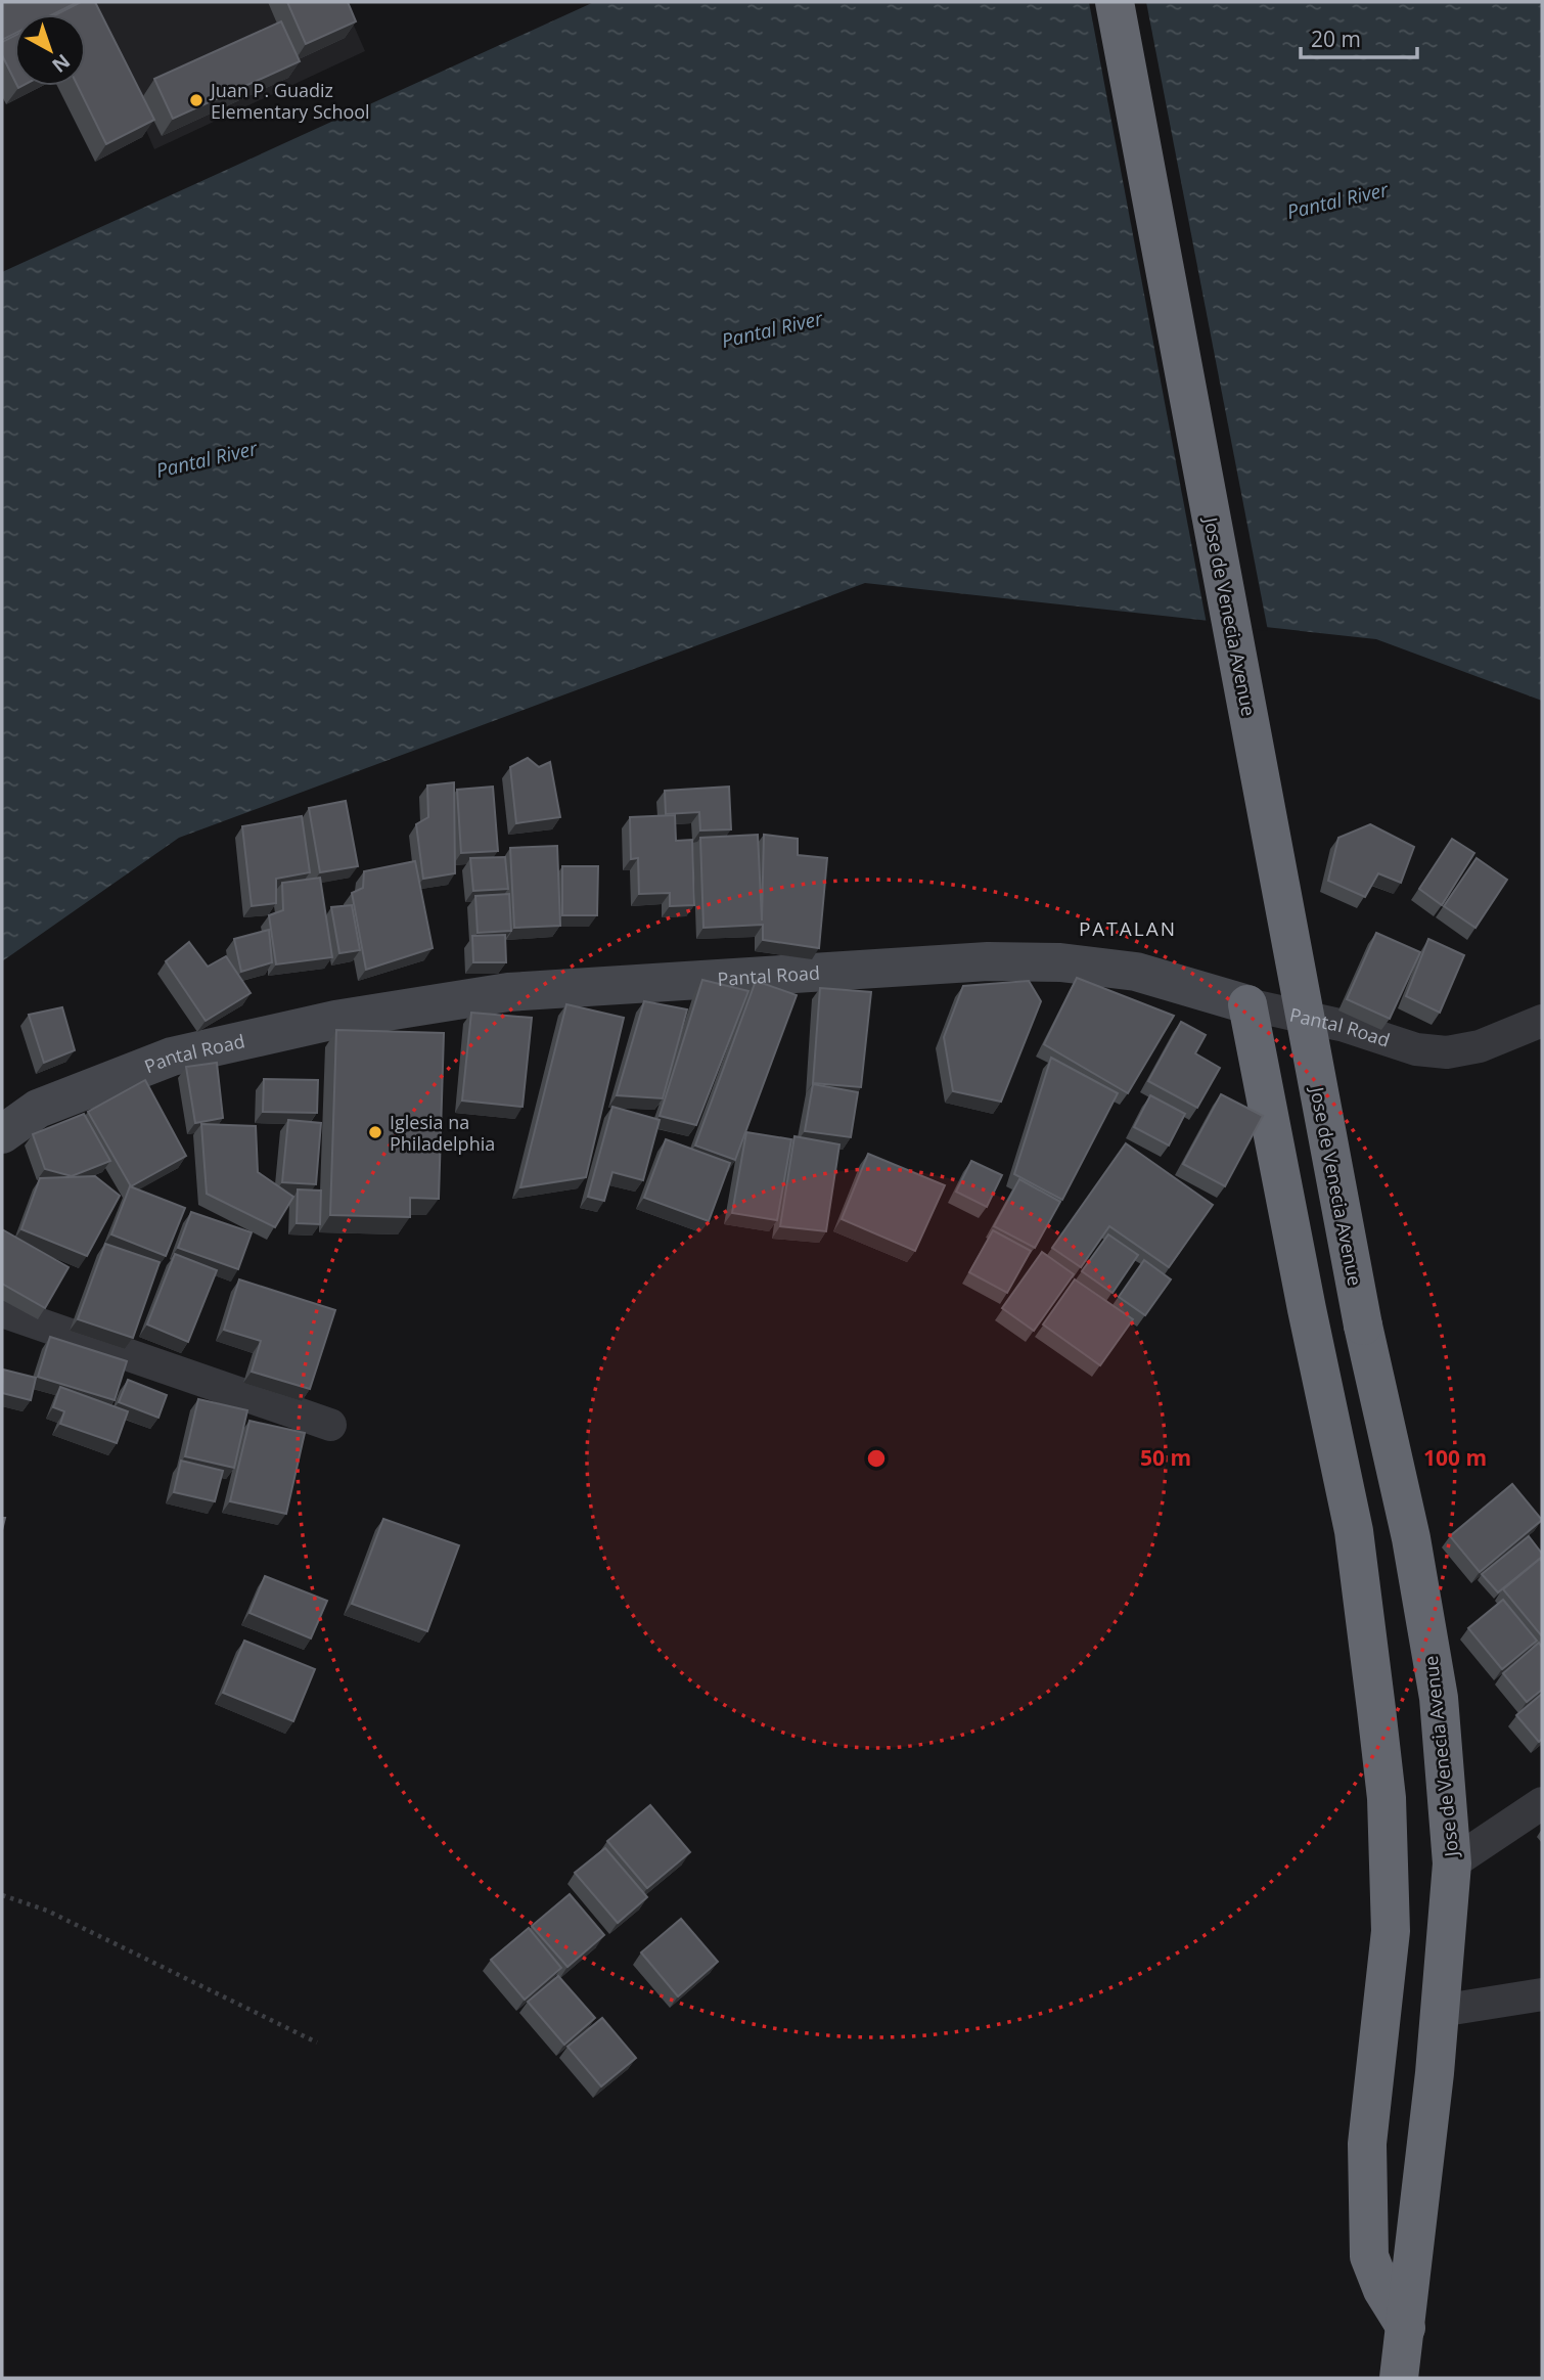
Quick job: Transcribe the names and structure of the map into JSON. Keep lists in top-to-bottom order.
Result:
{
  "streets": {
    "highway": ["Jose de Venecia Avenue"],
    "street": ["Pantal Road"]
  },
  "districts": ["PATALAN"],
  "water": ["Pantal River"],
  "places": ["Juan P. Guadiz Elementary School", "Iglesia na Philadelphia"],
  "scale_bar": "20 m",
  "north": "bottom right",
  "rings": ["50 m", "100 m"]
}
